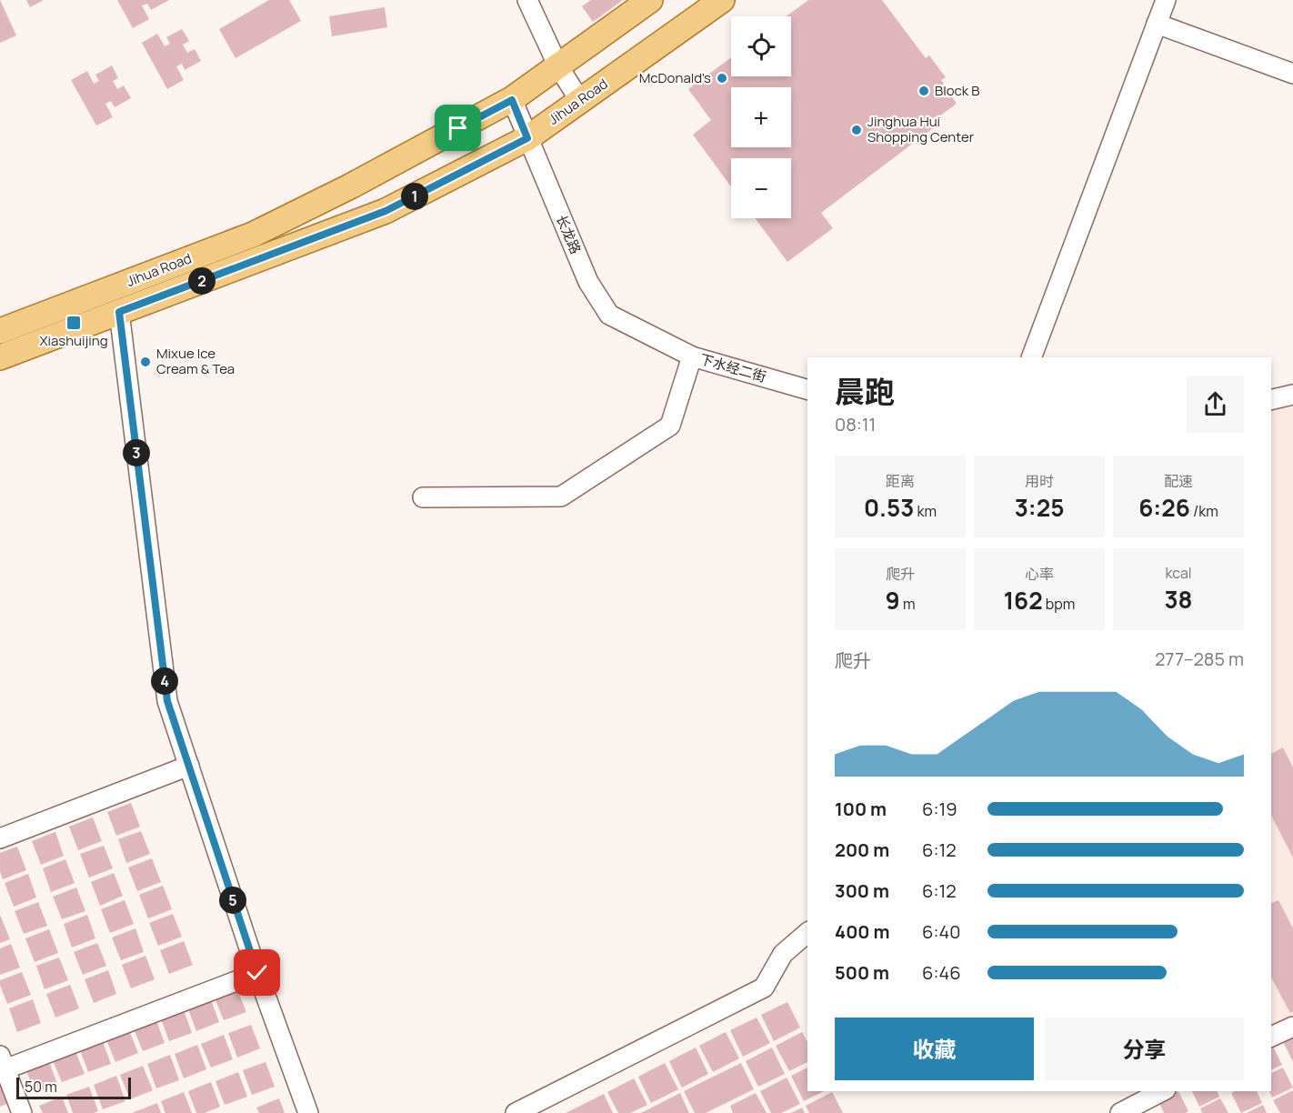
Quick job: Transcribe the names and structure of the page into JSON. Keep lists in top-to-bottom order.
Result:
{
  "streets": {
    "main road": ["Jihua Road"],
    "street": ["长龙路", "下水经二街"]
  },
  "crossings": [
    ["Jihua Road", "长龙路"],
    ["长龙路", "下水经二街"]
  ],
  "places": {
    "other": [
      "McDonald's",
      "Block B",
      "Jinghua Hui Shopping Center",
      "Mixue Ice Cream & Tea"
    ],
    "transit": ["Xiashuijing"]
  },
  "scale_bar": "50 m",
  "page": {
    "map_buttons": ["+", "−"],
    "pins": [
      "1",
      "2",
      "3",
      "4",
      "5"
    ],
    "heading": ["晨跑", "08:11"],
    "stats": [
      ["距离", "0.53 km"],
      ["用时", "3:25"],
      ["配速", "6:26 /km"],
      ["爬升", "9 m"],
      ["心率", "162 bpm"],
      ["kcal", "38"]
    ],
    "chart": ["爬升", "277–285 m"],
    "list": [
      {
        "name": "100 m",
        "note": "6:19"
      },
      {
        "name": "200 m",
        "note": "6:12"
      },
      {
        "name": "300 m",
        "note": "6:12"
      },
      {
        "name": "400 m",
        "note": "6:40"
      },
      {
        "name": "500 m",
        "note": "6:46"
      }
    ],
    "buttons": ["收藏", "分享"],
    "scale": "50 m"
  }
}
